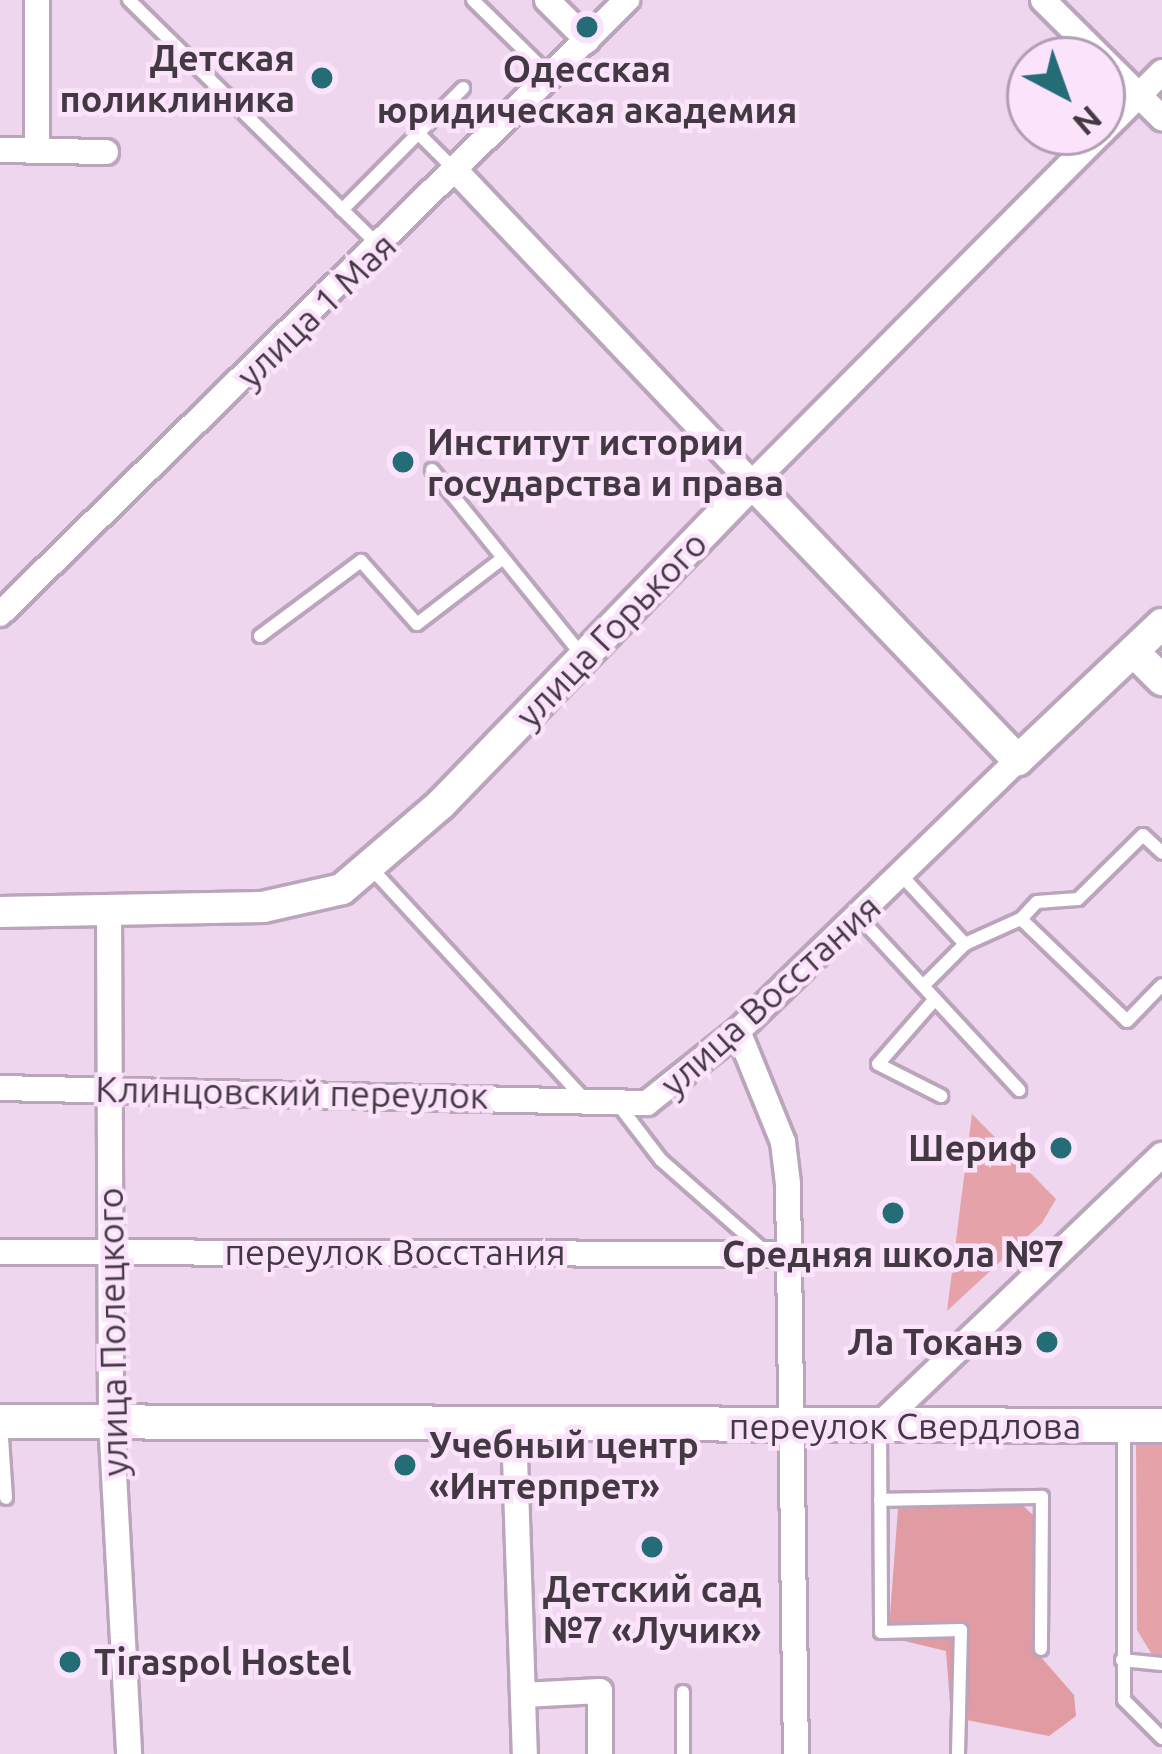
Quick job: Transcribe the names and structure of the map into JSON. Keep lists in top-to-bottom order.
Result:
{
  "streets": {
    "main road": ["переулок Свердлова"],
    "street": [
      "улица 1 Мая",
      "улица Горького",
      "улица Восстания",
      "Клинцовский переулок",
      "переулок Восстания",
      "улица Полецкого"
    ]
  },
  "crossings": [
    ["улица Горького", "улица Полецкого"],
    ["улица Восстания", "Клинцовский переулок"],
    ["Клинцовский переулок", "улица Полецкого"],
    ["переулок Восстания", "улица Полецкого"],
    ["улица Полецкого", "переулок Свердлова"]
  ],
  "places": [
    "Одесская юридическая академия",
    "Детская поликлиника",
    "Институт истории государства и права",
    "Шериф",
    "Средняя школа №7",
    "Ла Токанэ",
    "Учебный центр «Интерпрет»",
    "Детский сад №7 «Лучик»",
    "Tiraspol Hostel"
  ],
  "north": "bottom right"
}
